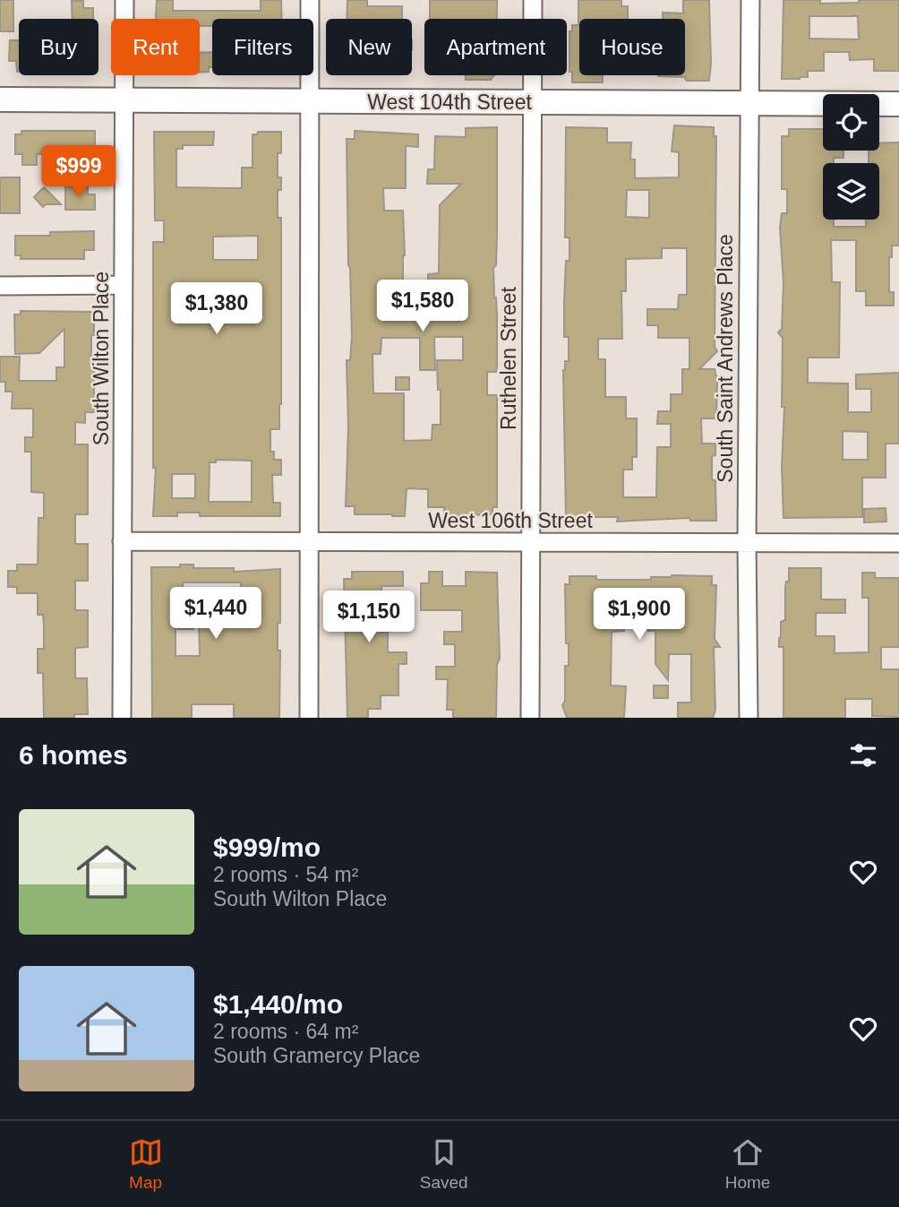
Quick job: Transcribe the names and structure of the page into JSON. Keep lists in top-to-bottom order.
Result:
{
  "streets": {
    "street": [
      "West 104th Street",
      "South Wilton Place",
      "Ruthelen Street",
      "South Saint Andrews Place",
      "West 106th Street"
    ]
  },
  "crossings": [
    ["West 104th Street", "South Wilton Place"],
    ["West 104th Street", "Ruthelen Street"],
    ["West 104th Street", "South Saint Andrews Place"],
    ["South Wilton Place", "West 106th Street"],
    ["Ruthelen Street", "West 106th Street"],
    ["South Saint Andrews Place", "West 106th Street"]
  ],
  "page": {
    "chip": [
      "Buy",
      "Rent",
      "Filters",
      "New",
      "Apartment",
      "House"
    ],
    "price": [
      "$999",
      "$1,580",
      "$1,380",
      "$1,440",
      "$1,900",
      "$1,150"
    ],
    "heading": "6 homes",
    "list": [
      {
        "name": "$999/mo",
        "note": "2 rooms · 54 m² · South Wilton Place"
      },
      {
        "name": "$1,440/mo",
        "note": "2 rooms · 64 m² · South Gramercy Place"
      }
    ],
    "tabs": ["Map", "Saved", "Home"]
  }
}
